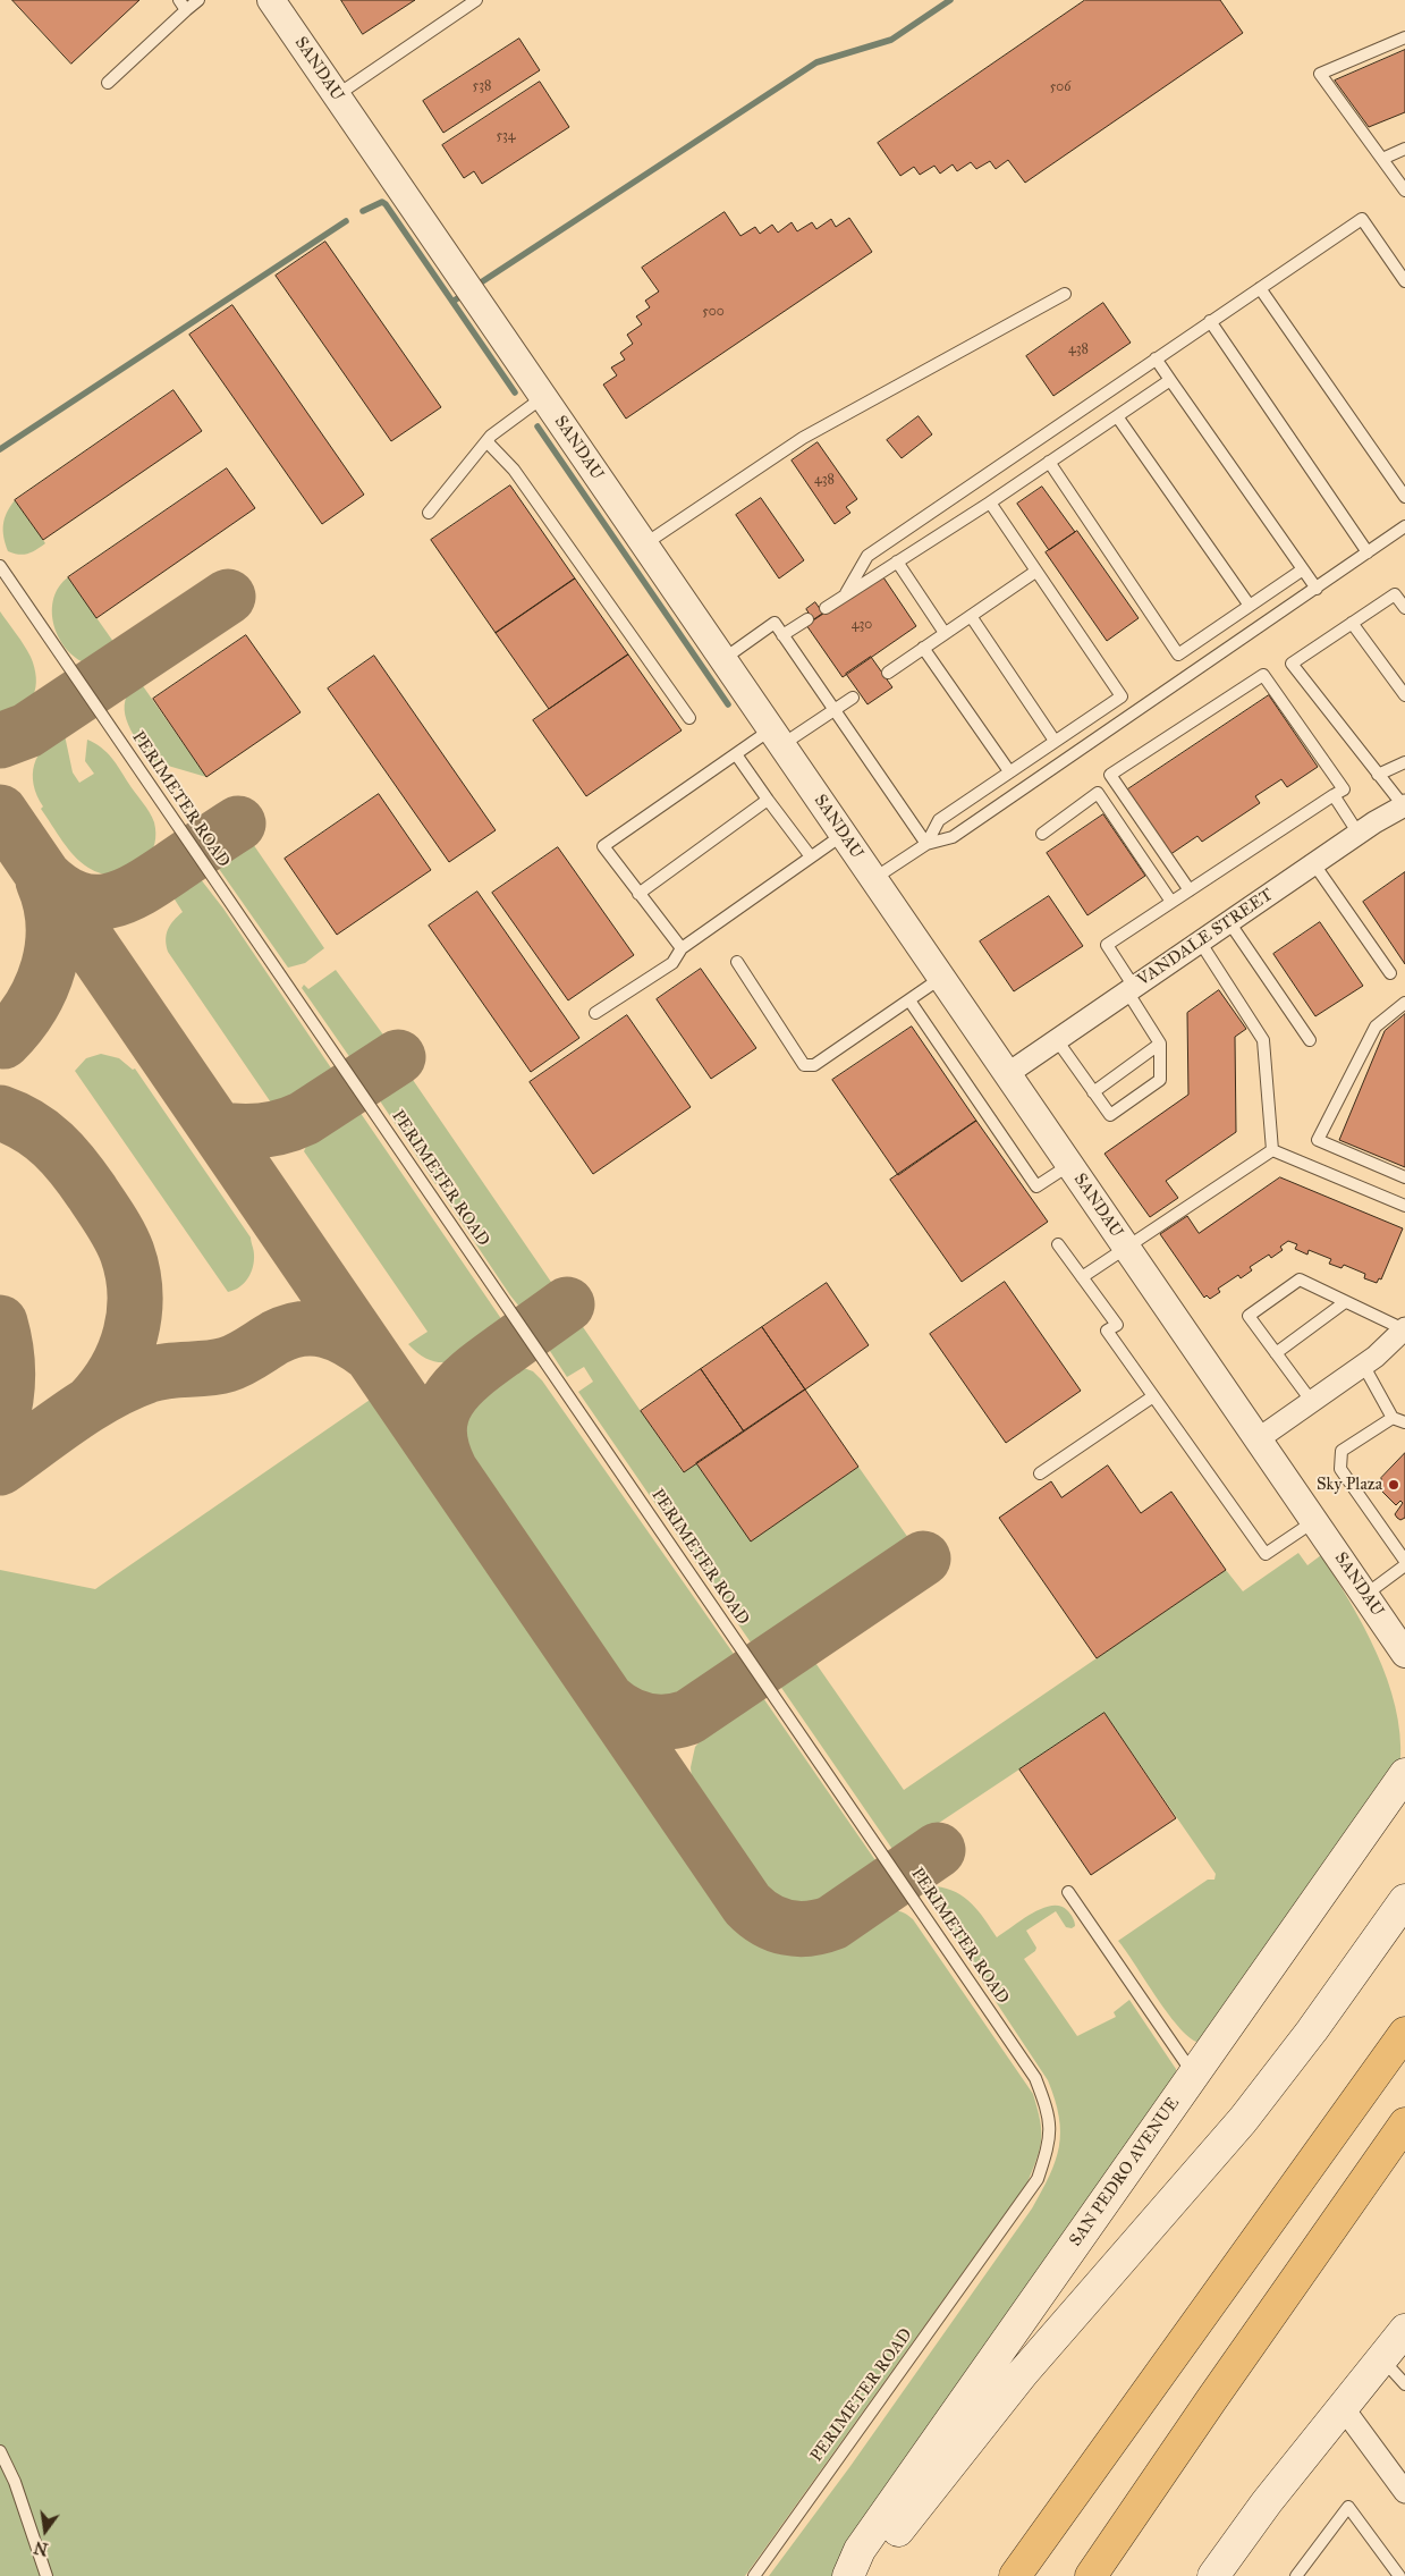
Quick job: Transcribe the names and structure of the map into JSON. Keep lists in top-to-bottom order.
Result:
{
  "streets": {
    "main road": ["SAN PEDRO AVENUE"],
    "street": ["SANDAU", "VANDALE STREET"],
    "lane": ["PERIMETER ROAD"]
  },
  "crossings": [
    ["SANDAU", "VANDALE STREET"]
  ],
  "places": ["Sky Plaza"],
  "house_numbers": [
    "538",
    "506",
    "534",
    "500",
    "438",
    "438",
    "430"
  ],
  "north": "bottom"
}
